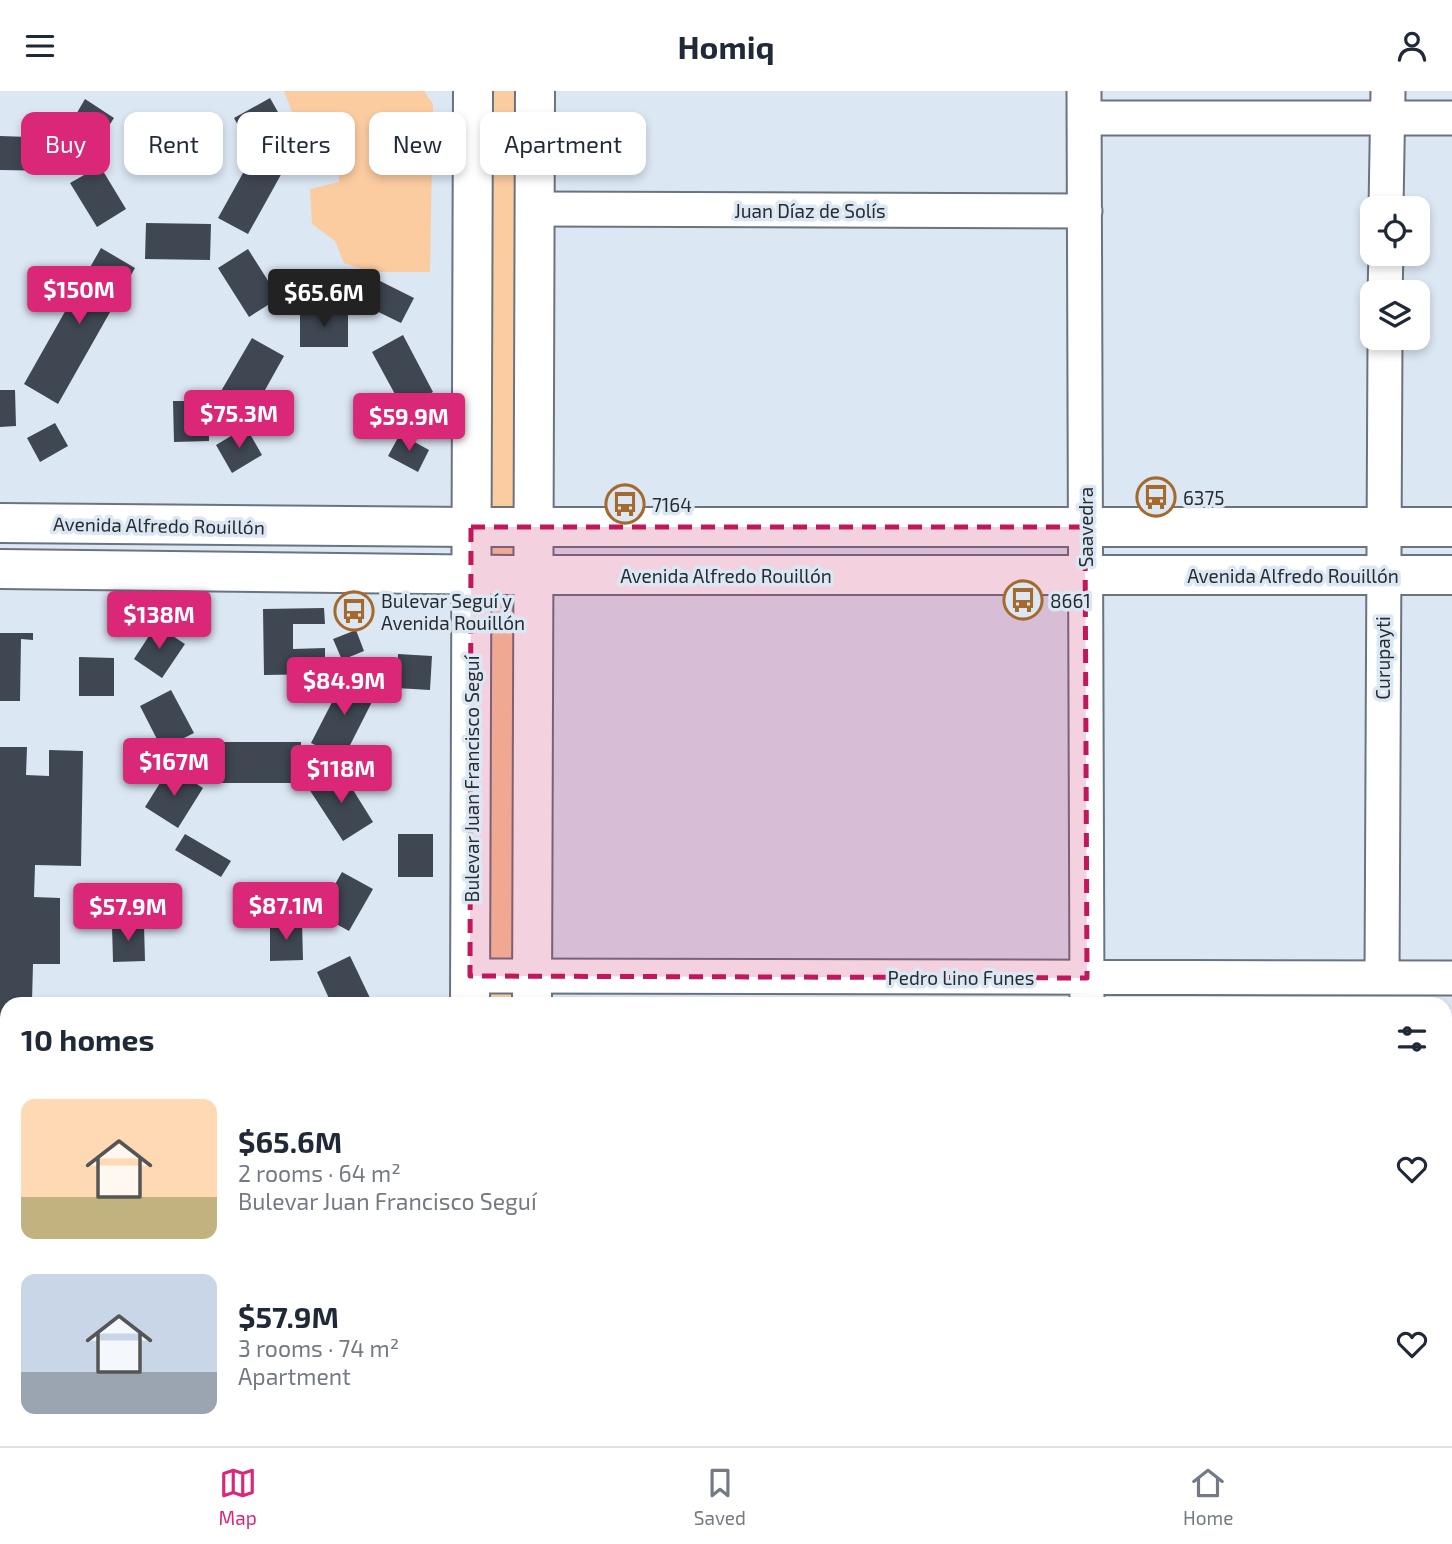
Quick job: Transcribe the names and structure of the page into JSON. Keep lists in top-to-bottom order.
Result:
{
  "streets": {
    "street": [
      "Juan Díaz de Solís",
      "Avenida Alfredo Rouillón",
      "Saavedra",
      "Curupayti",
      "Bulevar Juan Francisco Seguí",
      "Pedro Lino Funes"
    ]
  },
  "crossings": [
    ["Juan Díaz de Solís", "Saavedra"],
    ["Avenida Alfredo Rouillón", "Saavedra"],
    ["Avenida Alfredo Rouillón", "Curupayti"],
    ["Avenida Alfredo Rouillón", "Bulevar Juan Francisco Seguí"],
    ["Saavedra", "Pedro Lino Funes"],
    ["Curupayti", "Pedro Lino Funes"],
    ["Bulevar Juan Francisco Seguí", "Pedro Lino Funes"]
  ],
  "places": {
    "bus stop": [
      "6375",
      "7164",
      "8661",
      "Bulevar Seguí y Avenida Rouillón"
    ]
  },
  "page": {
    "header": "Homiq",
    "chip": [
      "Buy",
      "Rent",
      "Filters",
      "New",
      "Apartment"
    ],
    "price": [
      "$150M",
      "$65.6M",
      "$75.3M",
      "$59.9M",
      "$138M",
      "$84.9M",
      "$167M",
      "$118M",
      "$87.1M",
      "$57.9M"
    ],
    "heading": "10 homes",
    "list": [
      {
        "name": "$65.6M",
        "note": "2 rooms · 64 m² · Bulevar Juan Francisco Seguí"
      },
      {
        "name": "$57.9M",
        "note": "3 rooms · 74 m² · Apartment"
      }
    ],
    "tabs": ["Map", "Saved", "Home"]
  }
}
